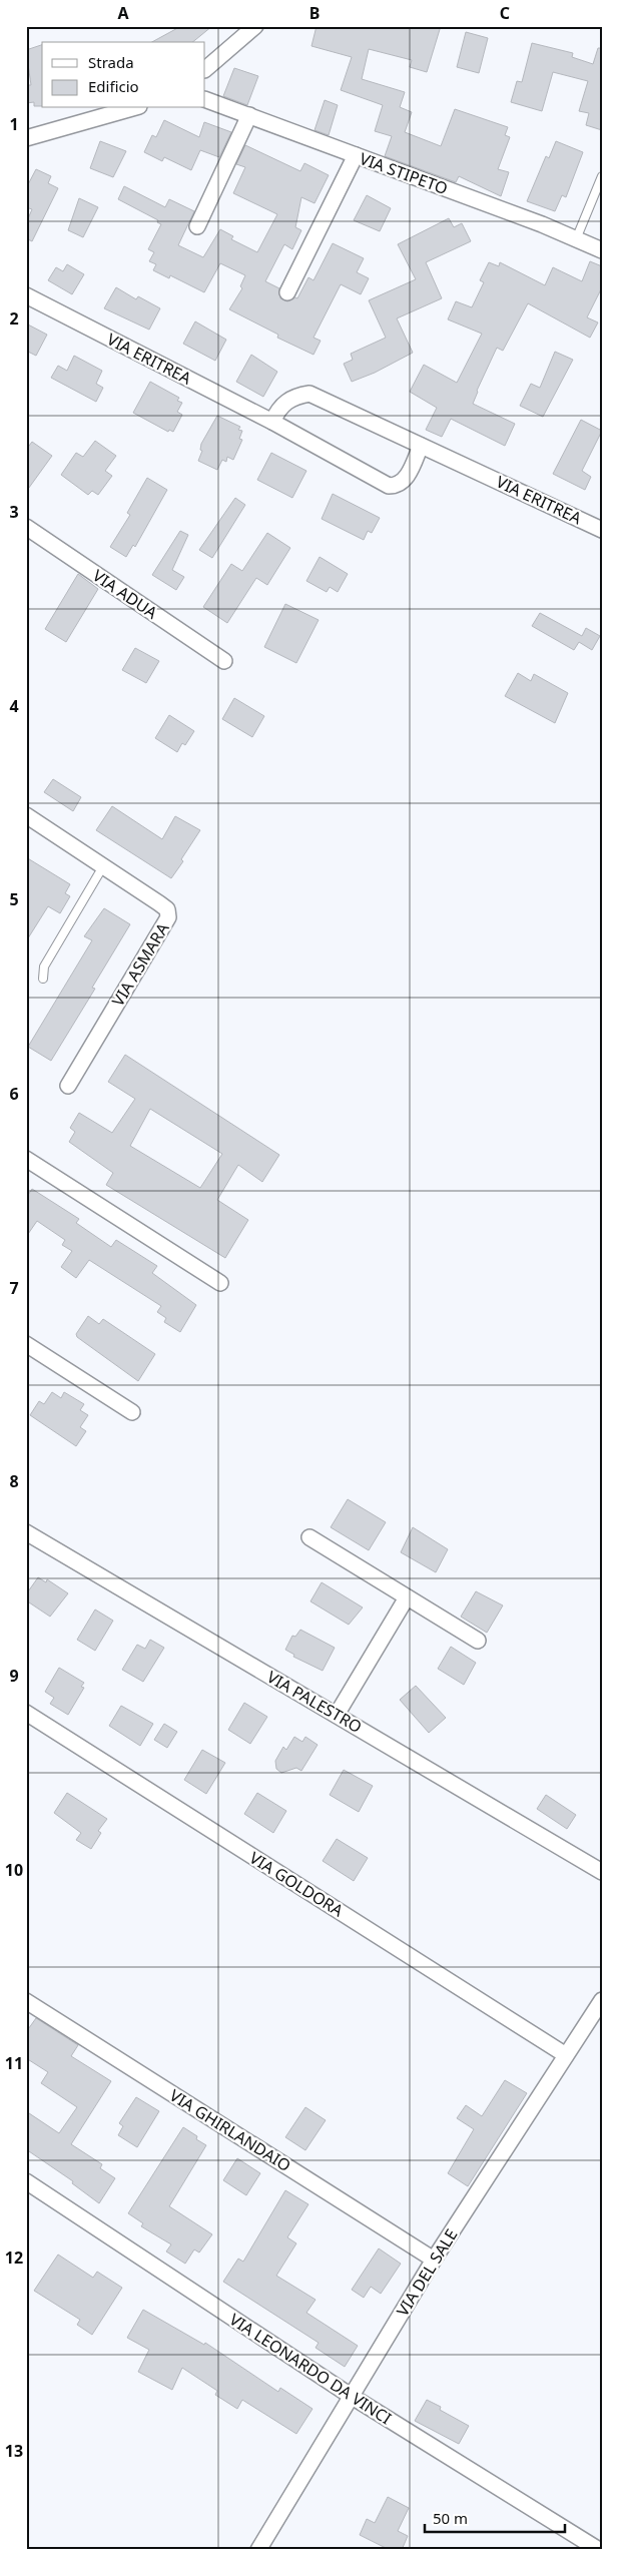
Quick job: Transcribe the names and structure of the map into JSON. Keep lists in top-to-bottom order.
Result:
{
  "streets": {
    "street": [
      "VIA STIPETO",
      "VIA ERITREA",
      "VIA ADUA",
      "VIA ASMARA",
      "VIA PALESTRO",
      "VIA GOLDORA",
      "VIA GHIRLANDAIO",
      "VIA DEL SALE",
      "VIA LEONARDO DA VINCI"
    ]
  },
  "crossings": [
    ["VIA GOLDORA", "VIA DEL SALE"],
    ["VIA GHIRLANDAIO", "VIA DEL SALE"],
    ["VIA DEL SALE", "VIA LEONARDO DA VINCI"]
  ],
  "legend": ["Strada", "Edificio"],
  "scale_bar": "50 m",
  "grid": {
    "columns": ["A", "B", "C"],
    "rows": [
      "1",
      "2",
      "3",
      "4",
      "5",
      "6",
      "7",
      "8",
      "9",
      "10",
      "11",
      "12",
      "13"
    ]
  }
}
